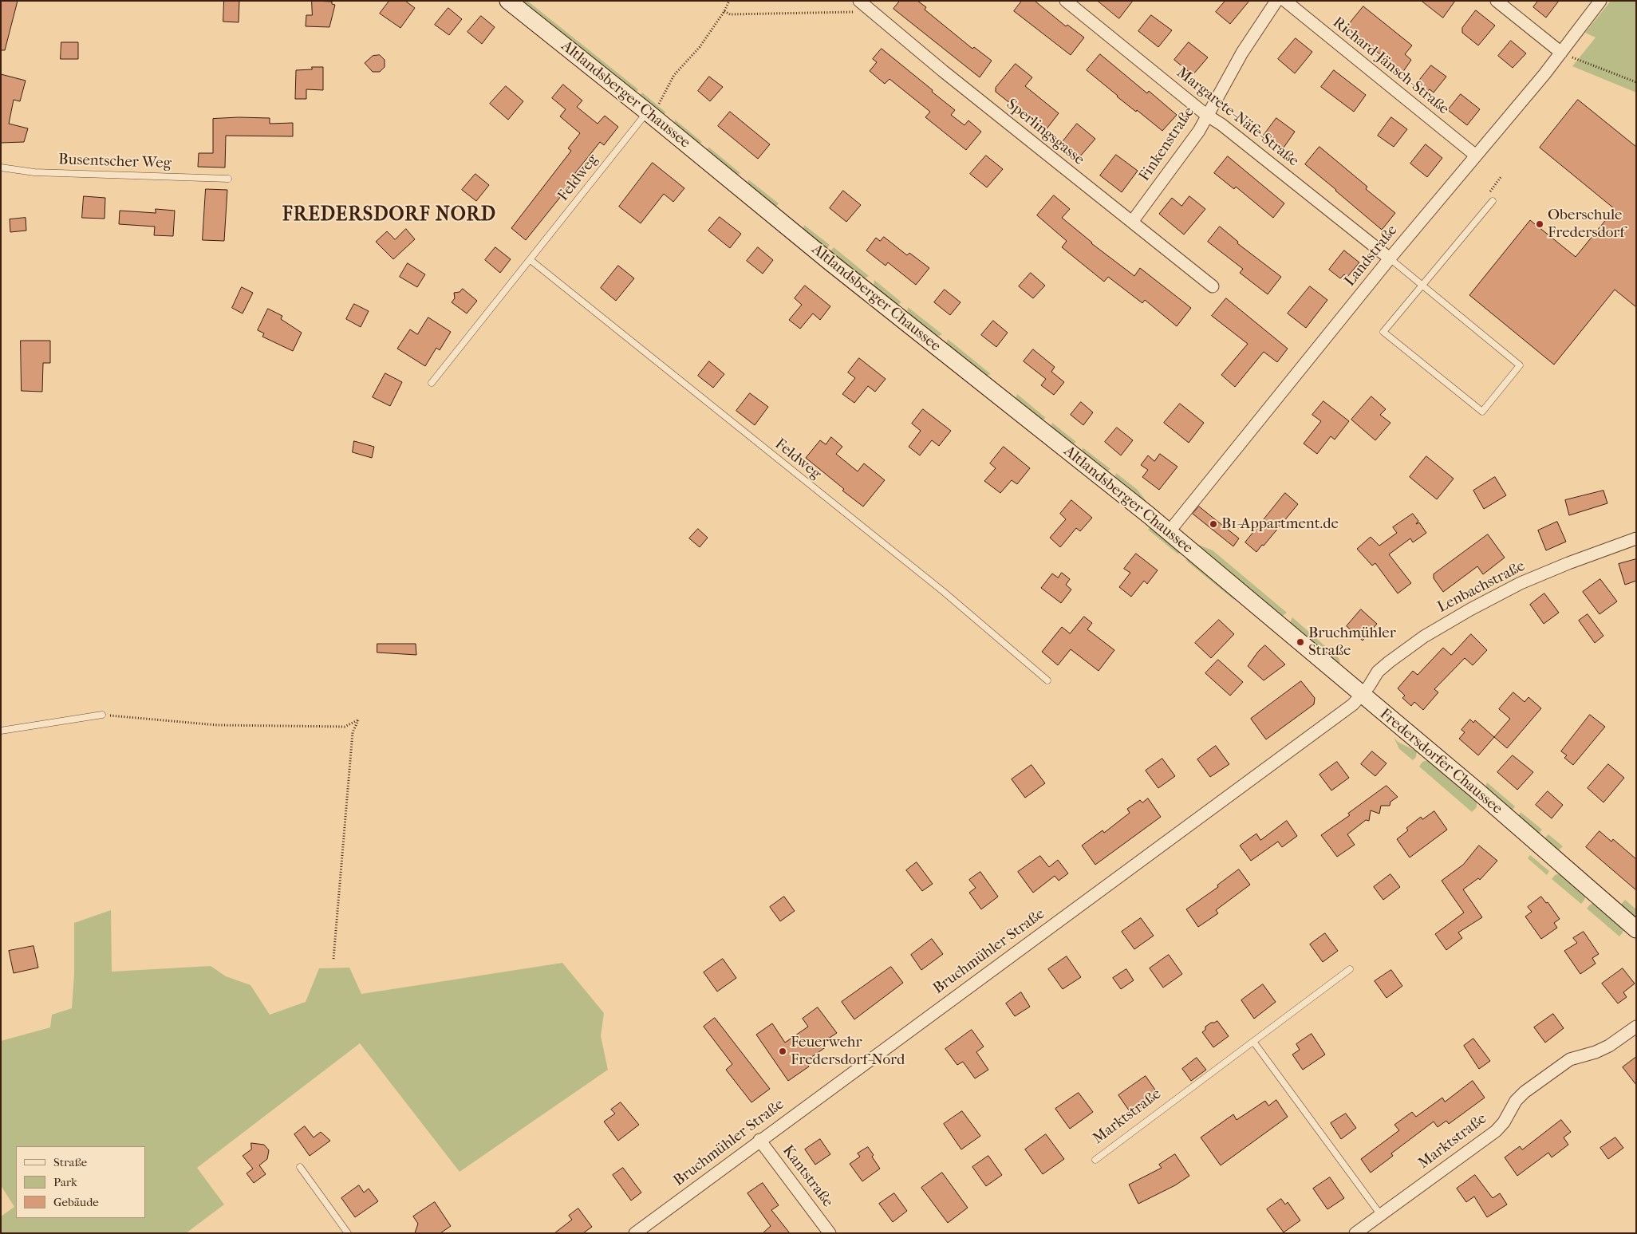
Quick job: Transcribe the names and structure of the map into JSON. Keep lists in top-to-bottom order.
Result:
{
  "streets": {
    "main road": ["Altlandsberger Chaussee", "Fredersdorfer Chaussee"],
    "street": [
      "Richard-Jänsch-Straße",
      "Margarete-Näfe-Straße",
      "Sperlingsgasse",
      "Finkenstraße",
      "Landstraße",
      "Lenbachstraße",
      "Bruchmühler Straße",
      "Marktstraße",
      "Kantstraße"
    ],
    "lane": ["Busentscher Weg", "Feldweg"]
  },
  "crossings": [
    ["Richard-Jänsch-Straße", "Landstraße"],
    ["Altlandsberger Chaussee", "Feldweg"],
    ["Altlandsberger Chaussee", "Landstraße"],
    ["Altlandsberger Chaussee", "Fredersdorfer Chaussee"],
    ["Margarete-Näfe-Straße", "Finkenstraße"],
    ["Margarete-Näfe-Straße", "Landstraße"],
    ["Sperlingsgasse", "Finkenstraße"],
    ["Lenbachstraße", "Fredersdorfer Chaussee"],
    ["Lenbachstraße", "Bruchmühler Straße"],
    ["Fredersdorfer Chaussee", "Bruchmühler Straße"],
    ["Bruchmühler Straße", "Kantstraße"]
  ],
  "districts": ["FREDERSDORF NORD"],
  "places": [
    "Oberschule Fredersdorf",
    "B1-Appartment.de",
    "Bruchmühler Straße",
    "Feuerwehr Fredersdorf-Nord"
  ],
  "legend": ["Straße", "Park", "Gebäude"]
}
